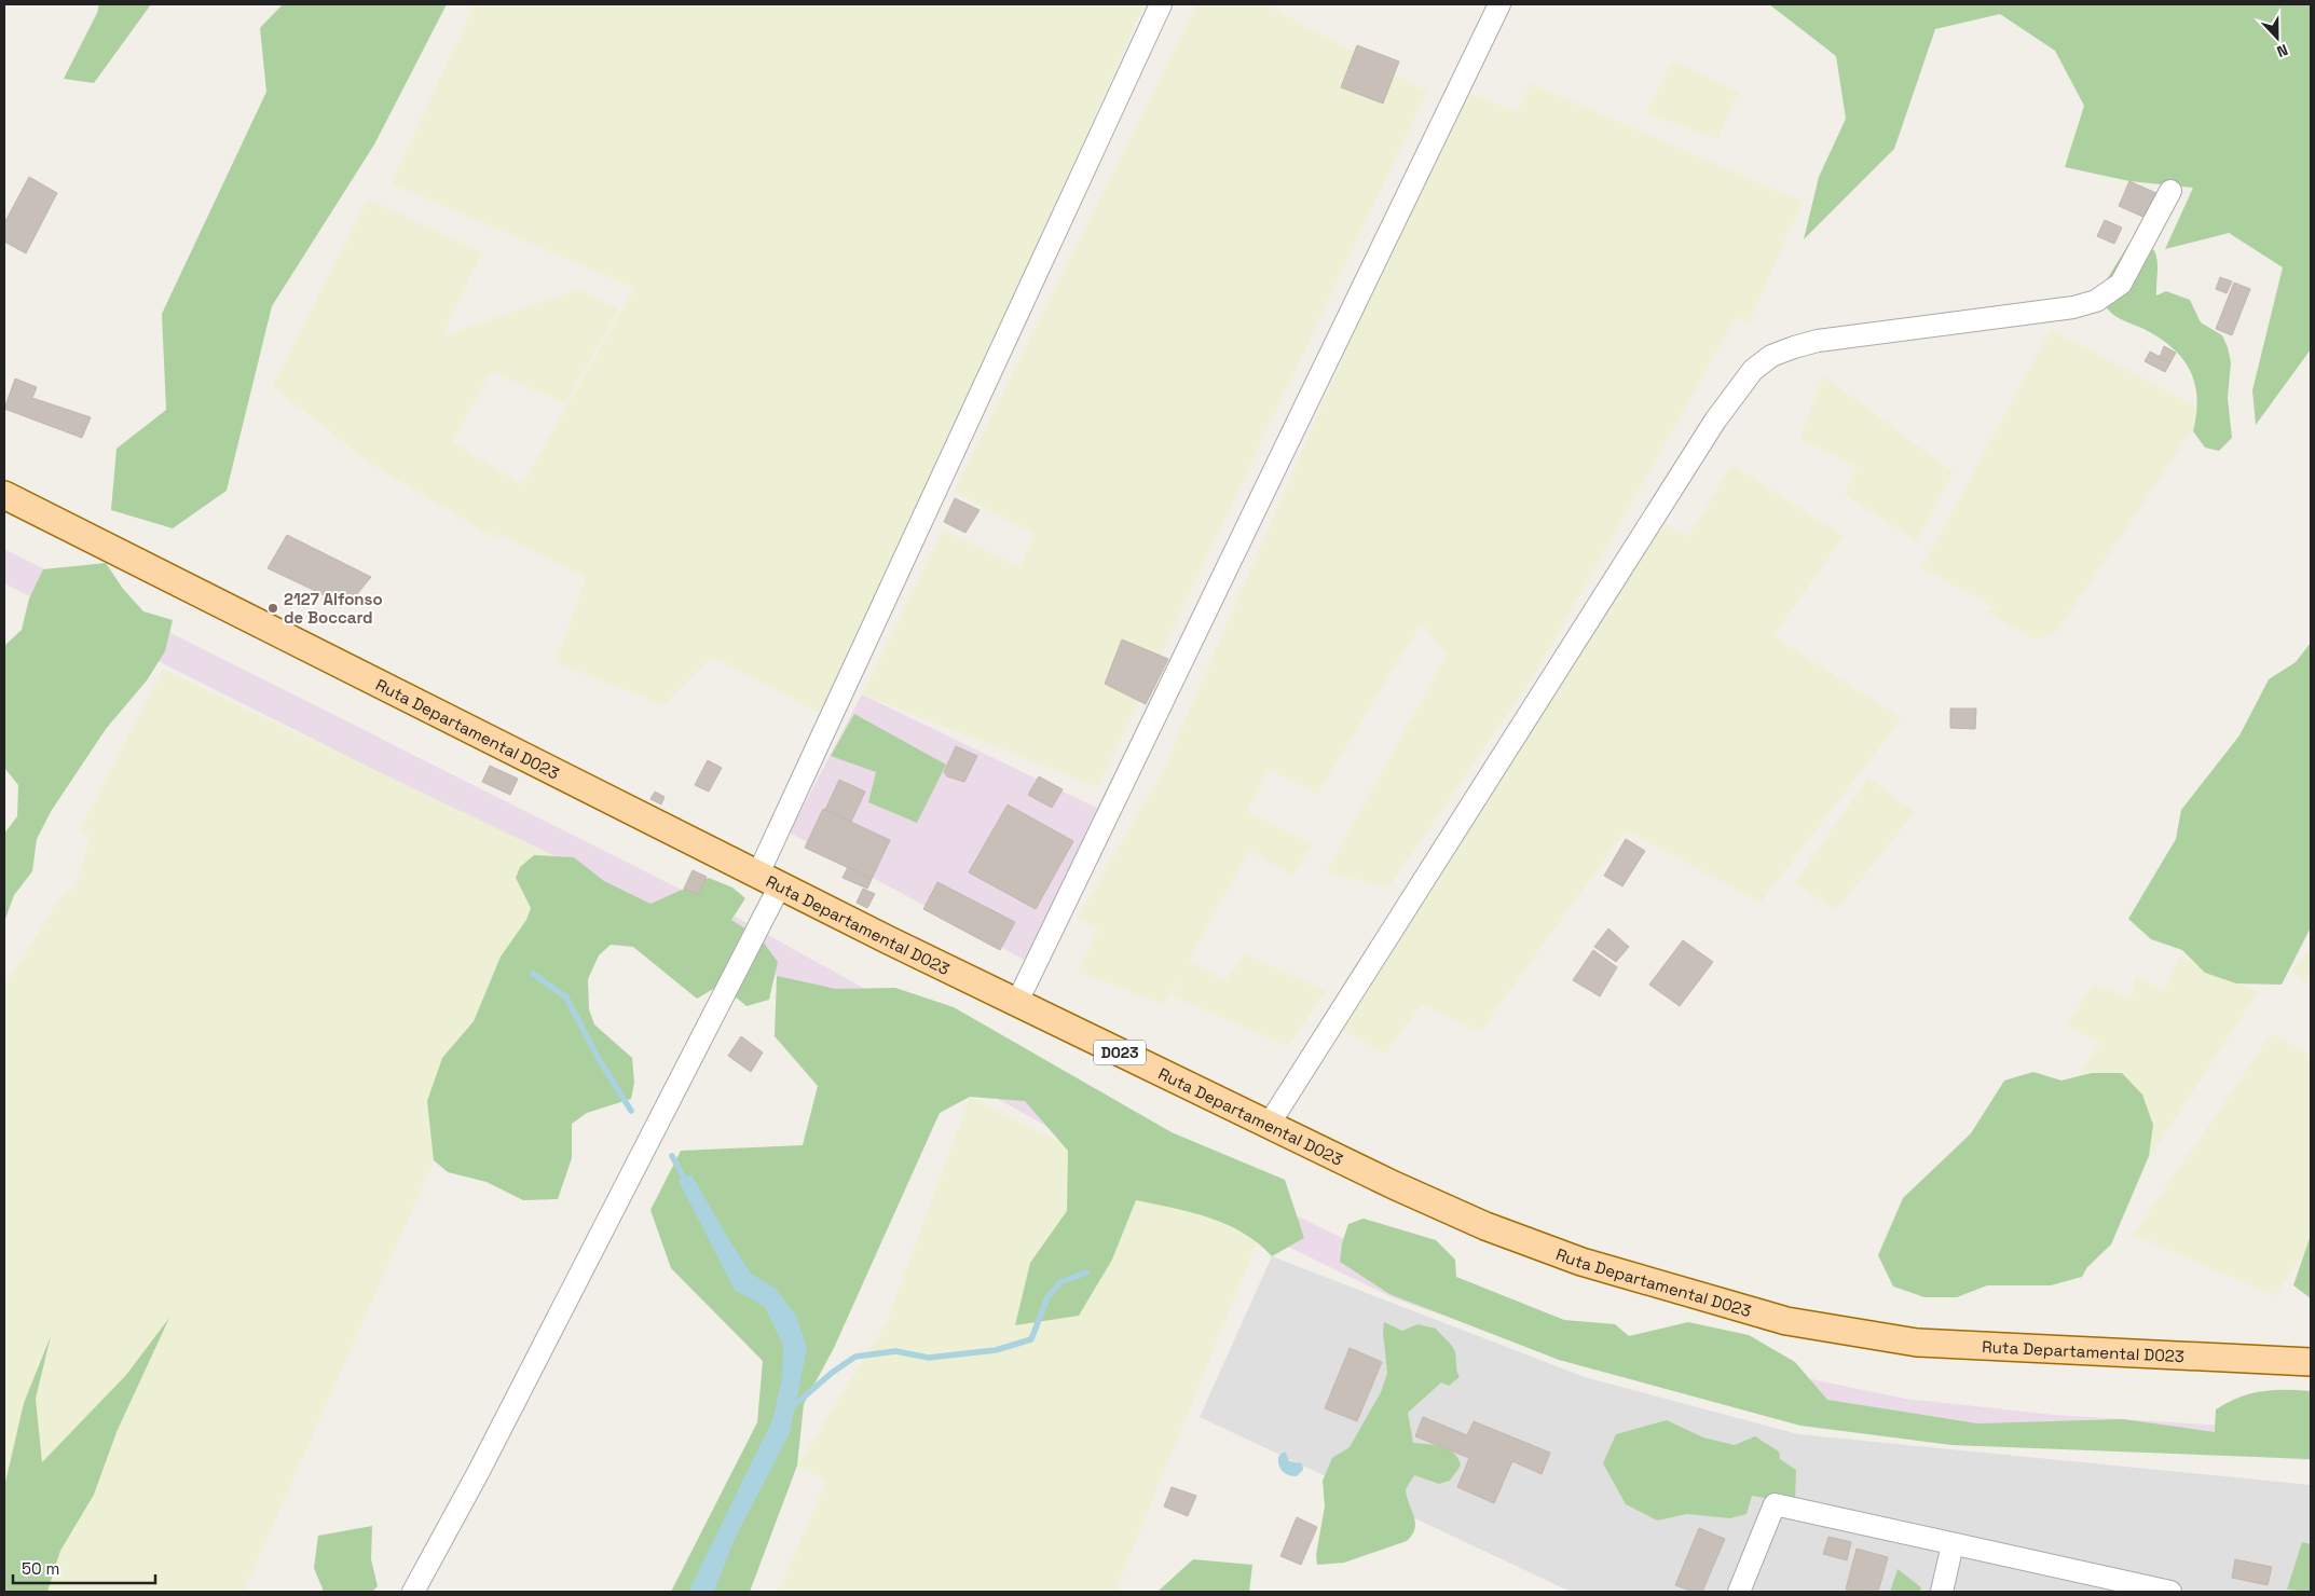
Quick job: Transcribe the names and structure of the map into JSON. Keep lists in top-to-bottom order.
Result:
{
  "streets": {
    "main road": ["Ruta Departamental D023", "D023"]
  },
  "places": ["2127 Alfonso de Boccard"],
  "scale_bar": "50 m",
  "north": "bottom"
}
